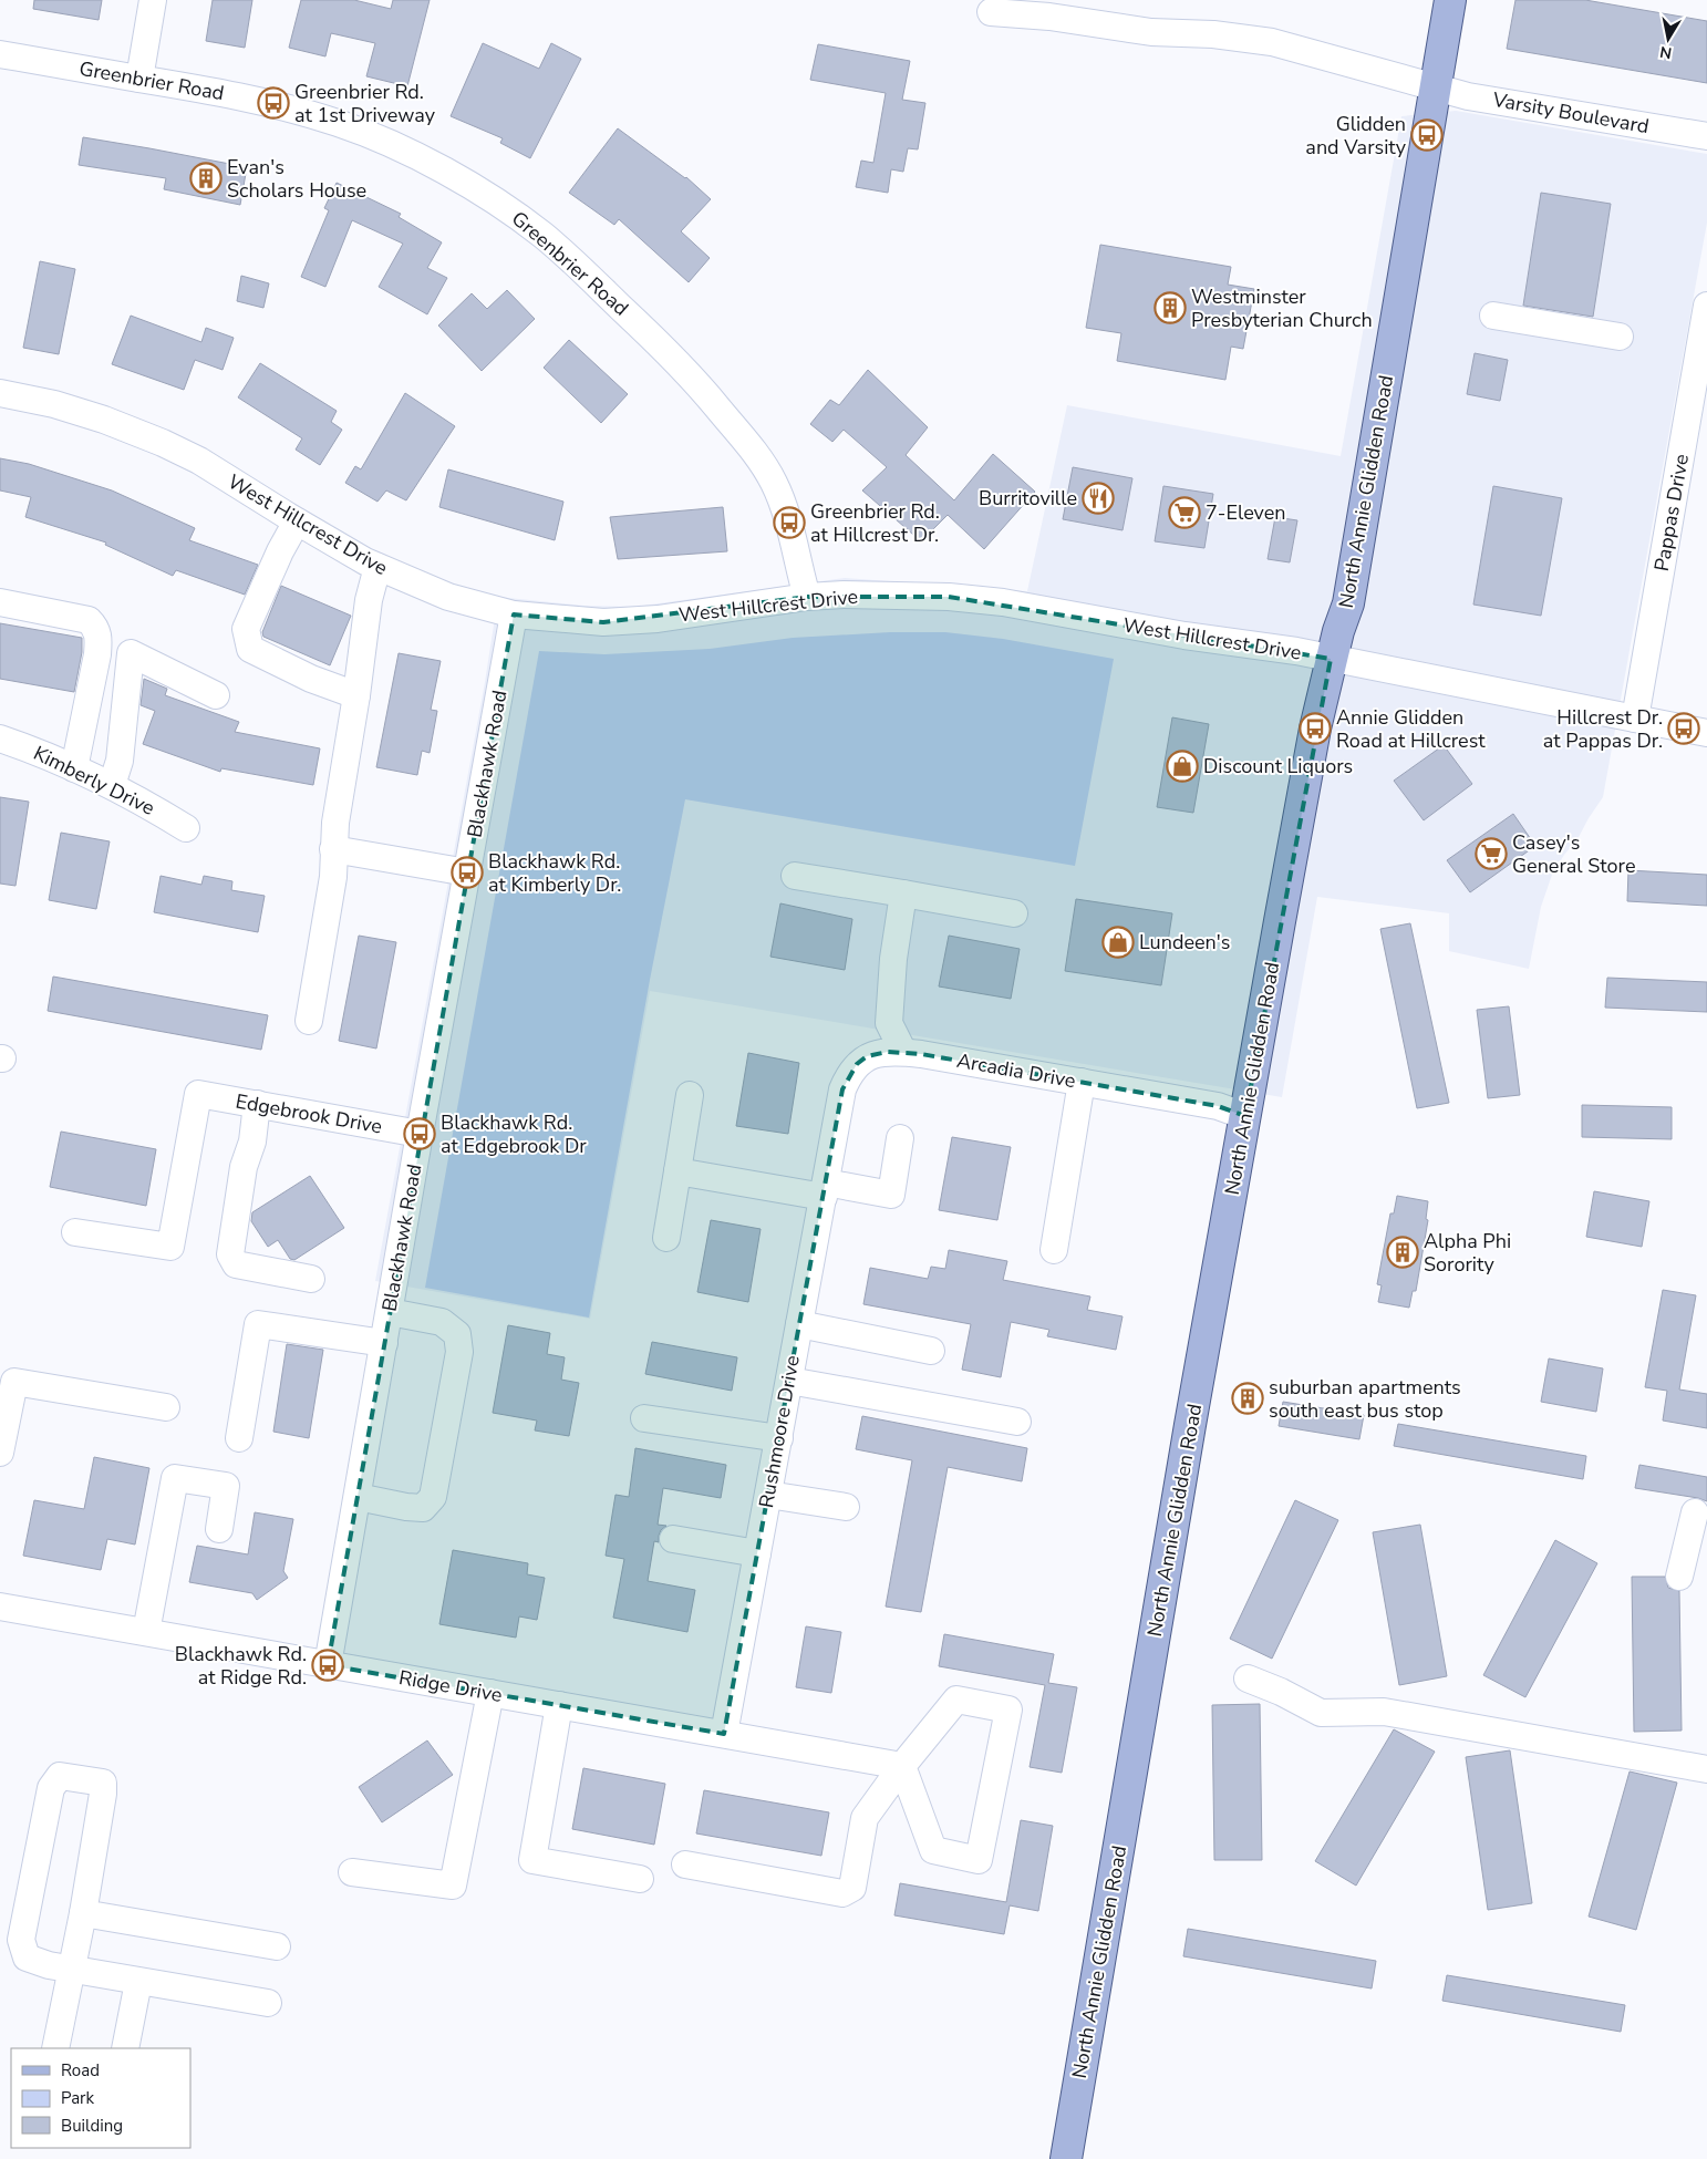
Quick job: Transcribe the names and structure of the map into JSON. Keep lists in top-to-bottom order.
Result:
{
  "streets": {
    "main road": ["North Annie Glidden Road"],
    "street": [
      "Greenbrier Road",
      "Varsity Boulevard",
      "Pappas Drive",
      "West Hillcrest Drive",
      "Blackhawk Road",
      "Kimberly Drive",
      "Arcadia Drive",
      "Edgebrook Drive",
      "Rushmoore Drive",
      "Ridge Drive"
    ]
  },
  "crossings": [
    ["Greenbrier Road", "West Hillcrest Drive"],
    ["Varsity Boulevard", "North Annie Glidden Road"],
    ["North Annie Glidden Road", "West Hillcrest Drive"],
    ["North Annie Glidden Road", "Arcadia Drive"],
    ["Pappas Drive", "West Hillcrest Drive"],
    ["West Hillcrest Drive", "Blackhawk Road"],
    ["Blackhawk Road", "Edgebrook Drive"],
    ["Blackhawk Road", "Ridge Drive"],
    ["Arcadia Drive", "Rushmoore Drive"],
    ["Rushmoore Drive", "Ridge Drive"]
  ],
  "places": {
    "bus stop": [
      "Greenbrier Rd. at 1st Driveway",
      "Glidden and Varsity",
      "Greenbrier Rd. at Hillcrest Dr.",
      "Annie Glidden Road at Hillcrest",
      "Hillcrest Dr. at Pappas Dr.",
      "Blackhawk Rd. at Kimberly Dr.",
      "Blackhawk Rd. at Edgebrook Dr",
      "Blackhawk Rd. at Ridge Rd."
    ],
    "building": [
      "Evan's Scholars House",
      "Westminster Presbyterian Church",
      "Alpha Phi Sorority",
      "suburban apartments south east bus stop"
    ],
    "restaurant": ["Burritoville"],
    "supermarket": ["7-Eleven", "Casey's General Store"],
    "shop": ["Discount Liquors", "Lundeen's"]
  },
  "legend": ["Road", "Park", "Building"],
  "north": "bottom"
}
